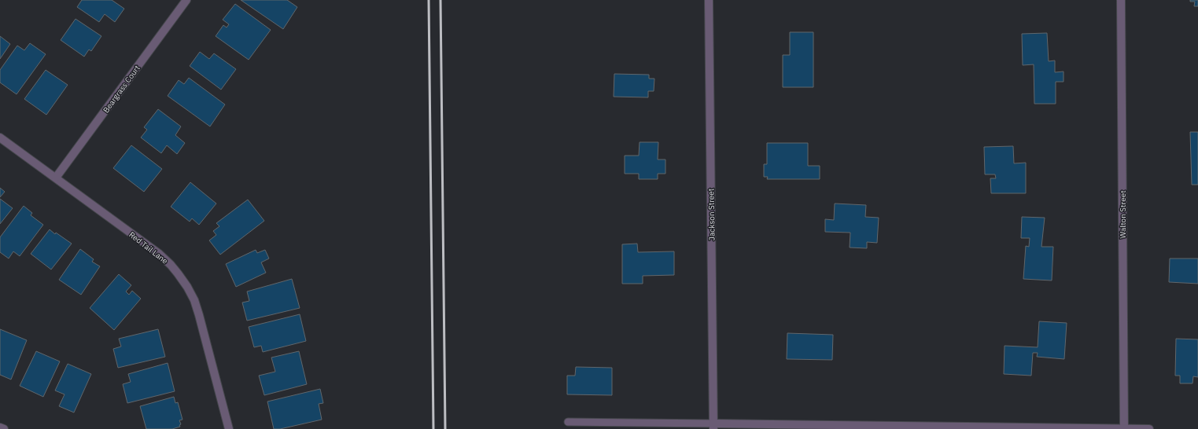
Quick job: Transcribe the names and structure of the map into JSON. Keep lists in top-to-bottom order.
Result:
{
  "streets": {
    "street": [
      "Beargrass Court",
      "Jackson Street",
      "Walton Street",
      "Red Tail Lane"
    ]
  },
  "crossings": [
    ["Beargrass Court", "Red Tail Lane"]
  ]
}
